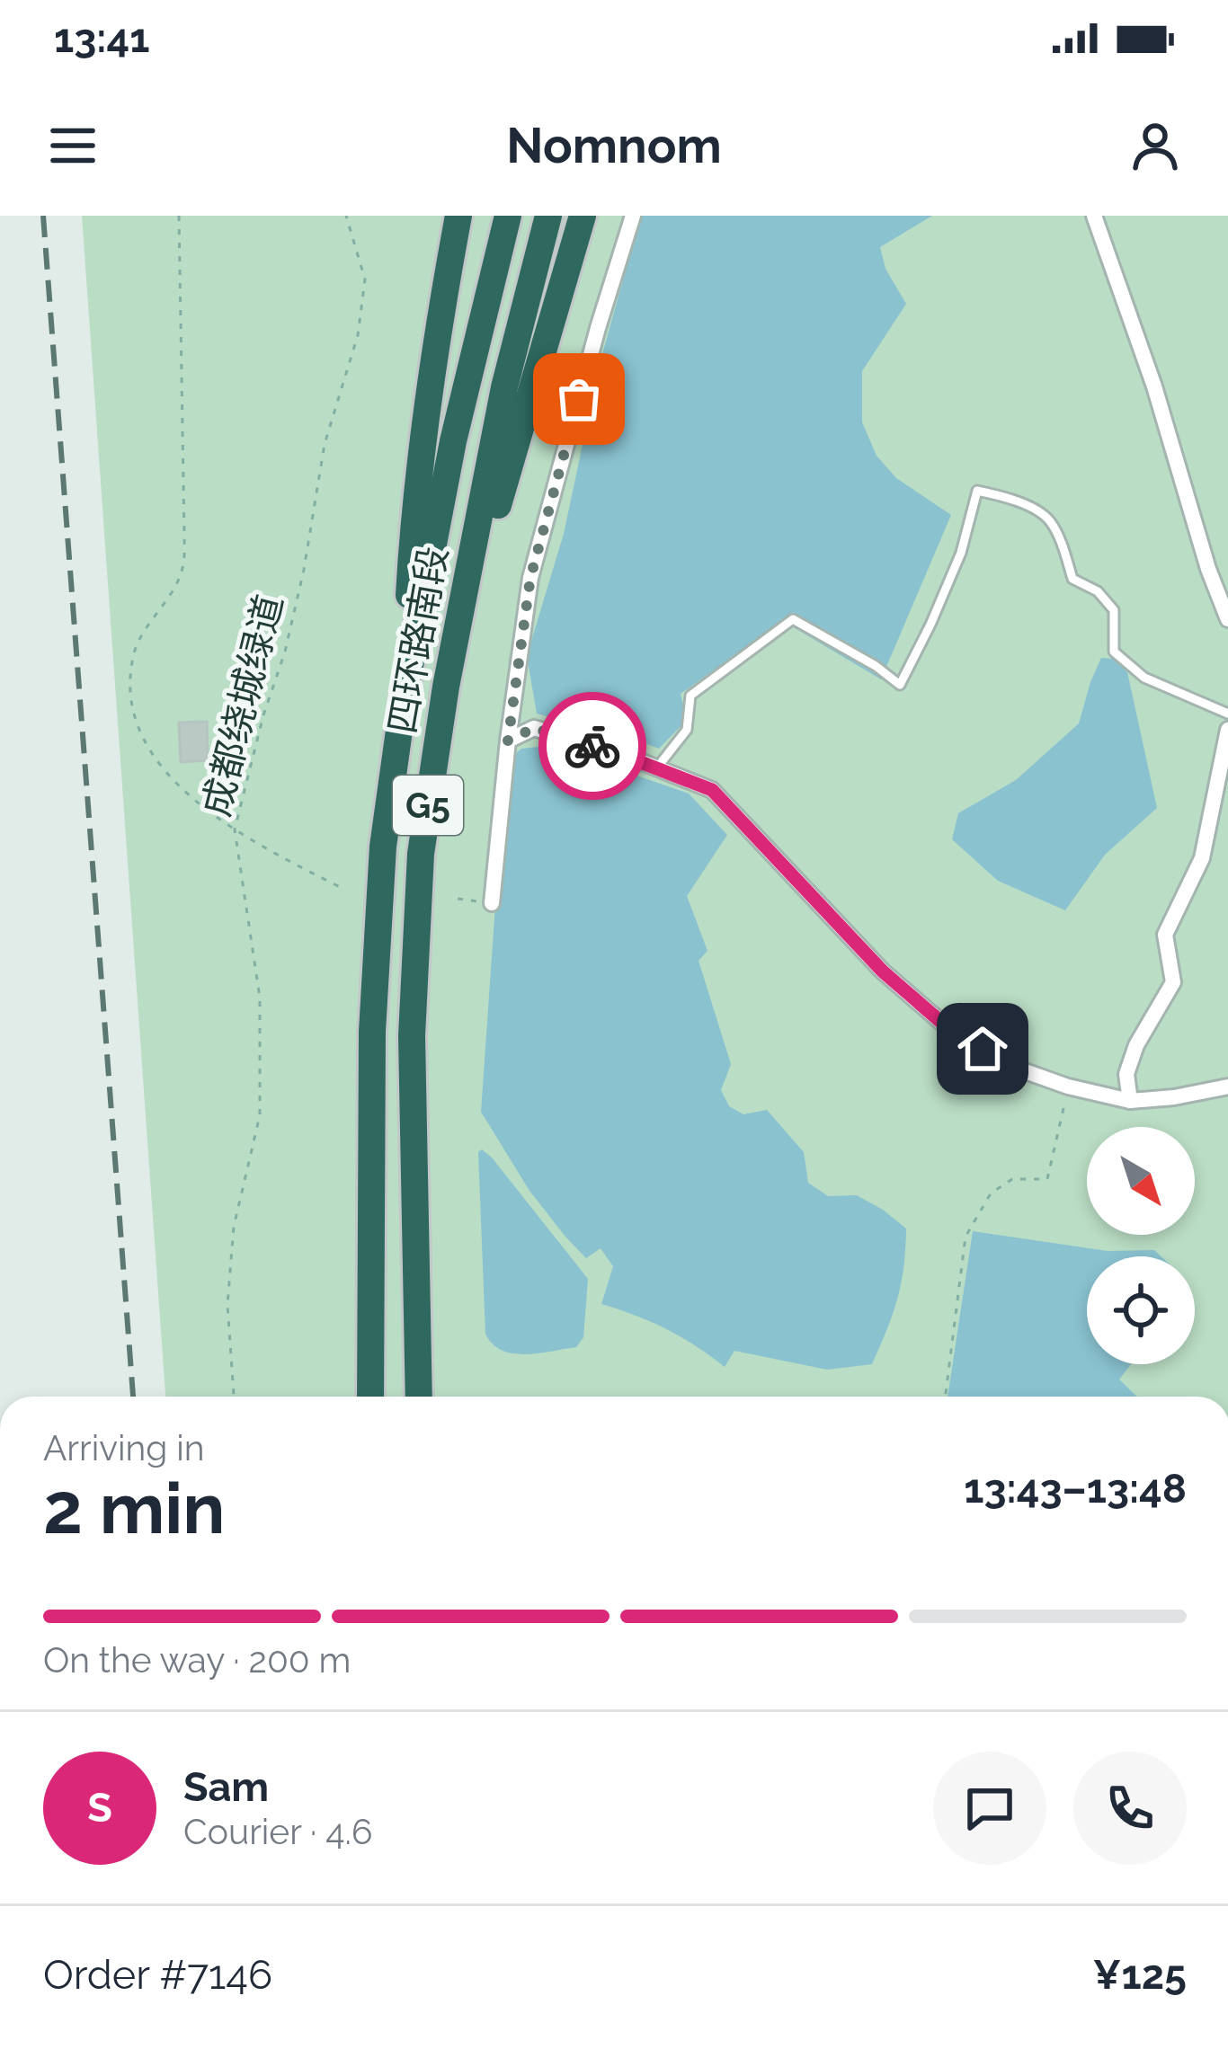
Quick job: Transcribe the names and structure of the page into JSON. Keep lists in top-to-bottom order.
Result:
{
  "streets": {
    "highway": ["四环路南段", "G5"],
    "path": ["成都绕城绿道"]
  },
  "north": "bottom right",
  "page": {
    "status": "13:41",
    "header": "Nomnom",
    "heading": ["2 min", "Arriving in", "13:43–13:48"],
    "panel": [
      "Sam",
      "Courier · 4.6",
      "Order #7146",
      "¥125"
    ],
    "bar": "On the way · 200 m",
    "round": "S"
  }
}
